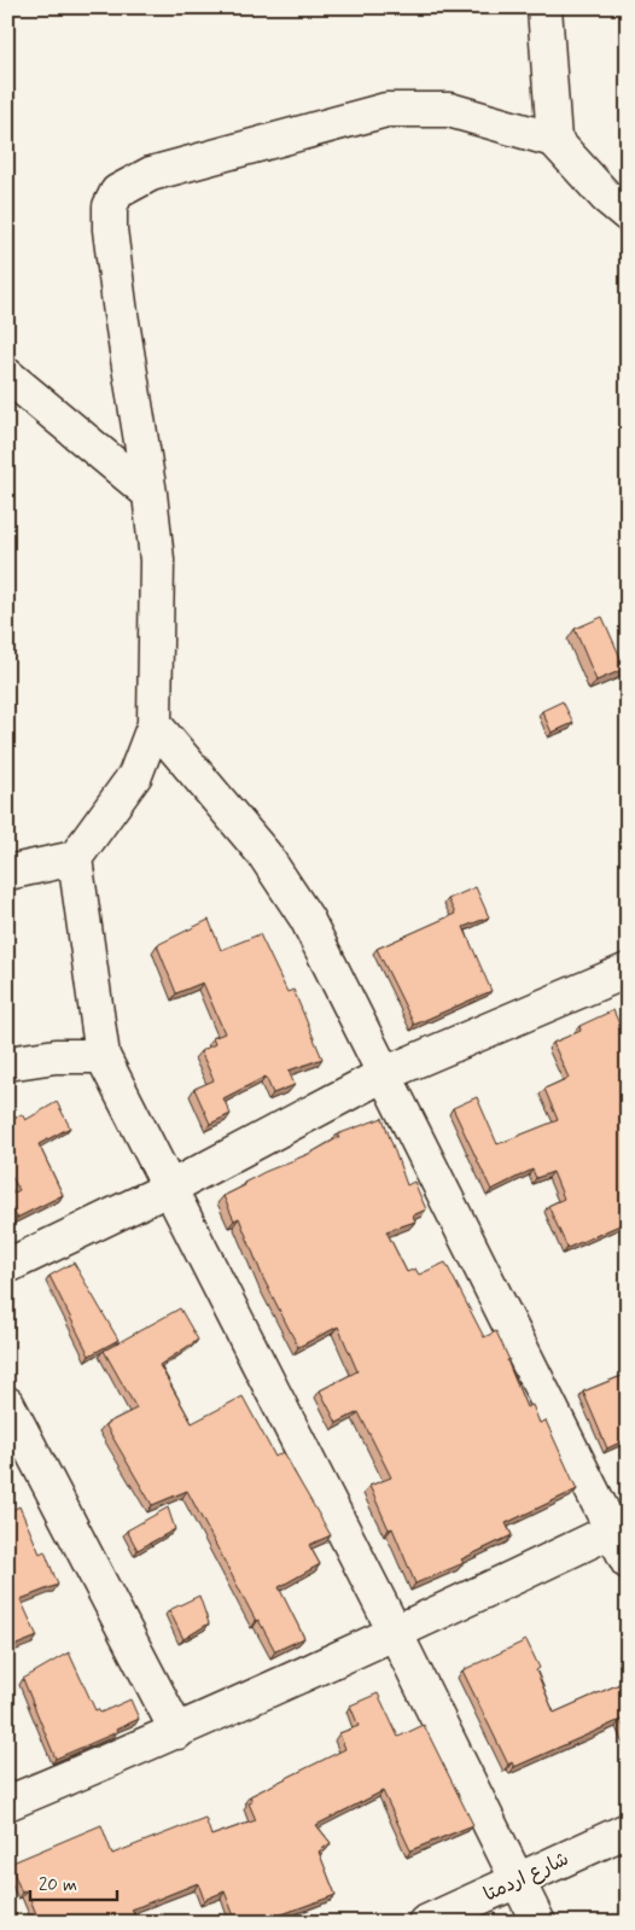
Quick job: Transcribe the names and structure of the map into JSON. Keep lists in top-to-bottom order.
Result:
{
  "streets": {
    "street": ["شارع اردمتا"]
  },
  "scale_bar": "20 m"
}
